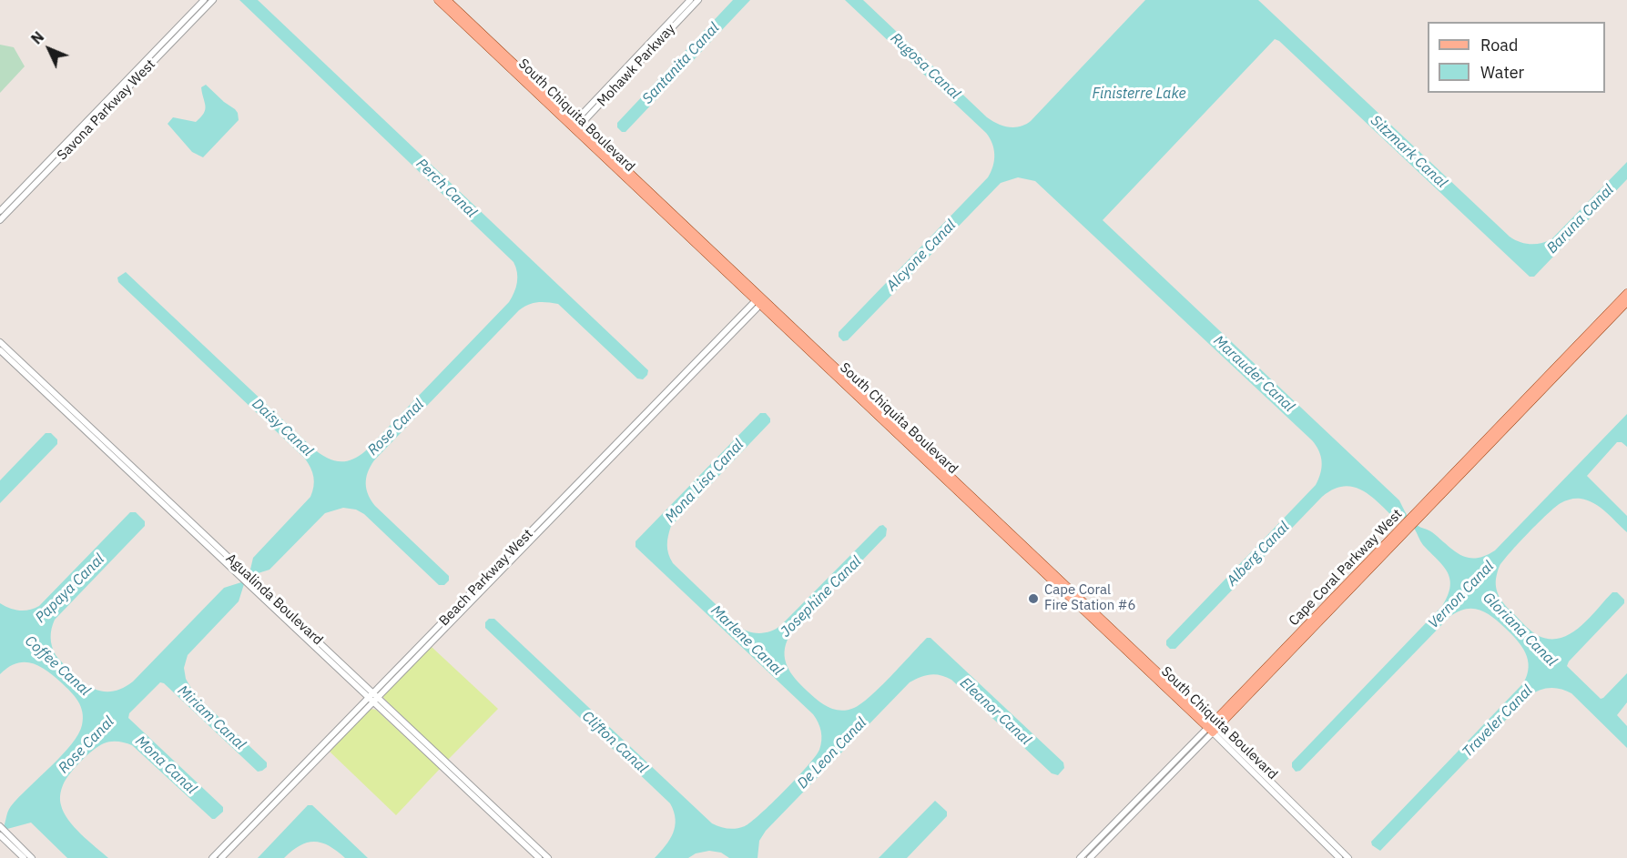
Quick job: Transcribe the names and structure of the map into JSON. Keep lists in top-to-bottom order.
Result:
{
  "streets": {
    "main road": ["South Chiquita Boulevard", "Cape Coral Parkway West"],
    "street": [
      "Mohawk Parkway",
      "Savona Parkway West",
      "Beach Parkway West",
      "Agualinda Boulevard"
    ]
  },
  "crossings": [
    ["Mohawk Parkway", "South Chiquita Boulevard"],
    ["South Chiquita Boulevard", "Cape Coral Parkway West"],
    ["South Chiquita Boulevard", "Beach Parkway West"],
    ["Beach Parkway West", "Agualinda Boulevard"]
  ],
  "water": [
    "Santanita Canal",
    "Rugosa Canal",
    "Finisterre Lake",
    "Sitzmark Canal",
    "Perch Canal",
    "Baruna Canal",
    "Alcyone Canal",
    "Marauder Canal",
    "Daisy Canal",
    "Rose Canal",
    "Mona Lisa Canal",
    "Alberg Canal",
    "Papaya Canal",
    "Vernon Canal",
    "Josephine Canal",
    "Gloriana Canal",
    "Marlene Canal",
    "Coffee Canal",
    "Eleanor Canal",
    "Miriam Canal",
    "Traveler Canal",
    "Clifton Canal",
    "De Leon Canal",
    "Mona Canal"
  ],
  "places": ["Cape Coral Fire Station #6"],
  "legend": ["Road", "Water"],
  "north": "top left"
}
